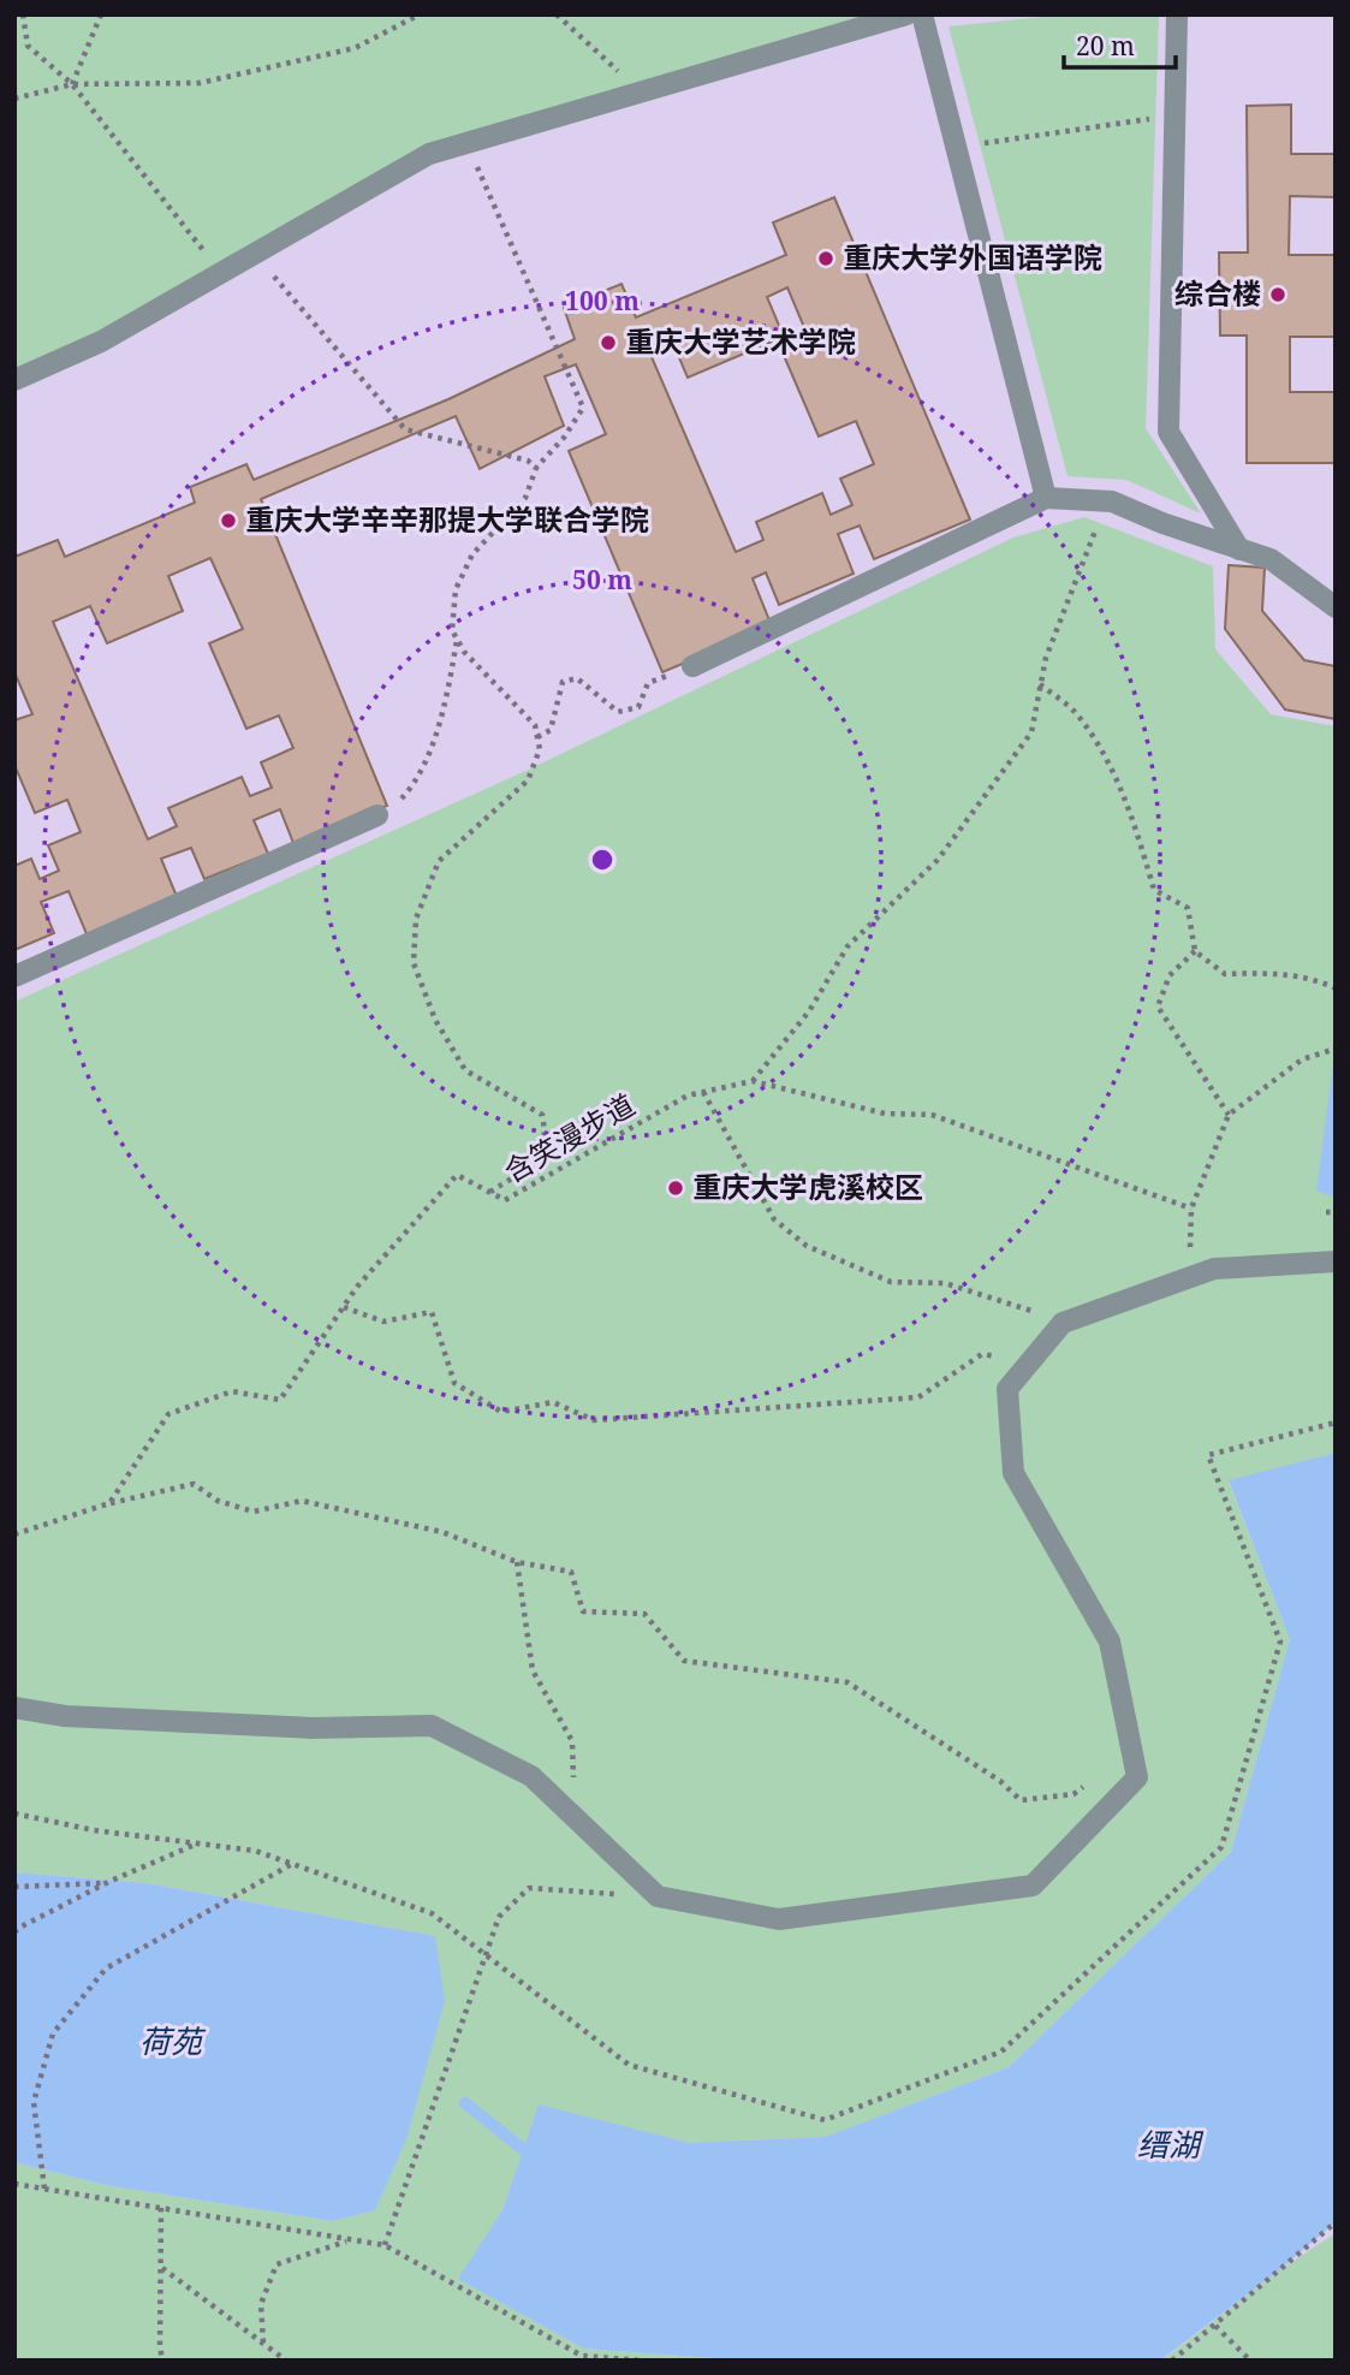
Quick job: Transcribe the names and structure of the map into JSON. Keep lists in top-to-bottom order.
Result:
{
  "streets": {
    "path": ["含笑漫步道"]
  },
  "water": ["荷苑", "缙湖"],
  "places": [
    "重庆大学外国语学院",
    "综合楼",
    "重庆大学艺术学院",
    "重庆大学辛辛那提大学联合学院",
    "重庆大学虎溪校区"
  ],
  "scale_bar": "20 m",
  "rings": ["100 m", "50 m"]
}
